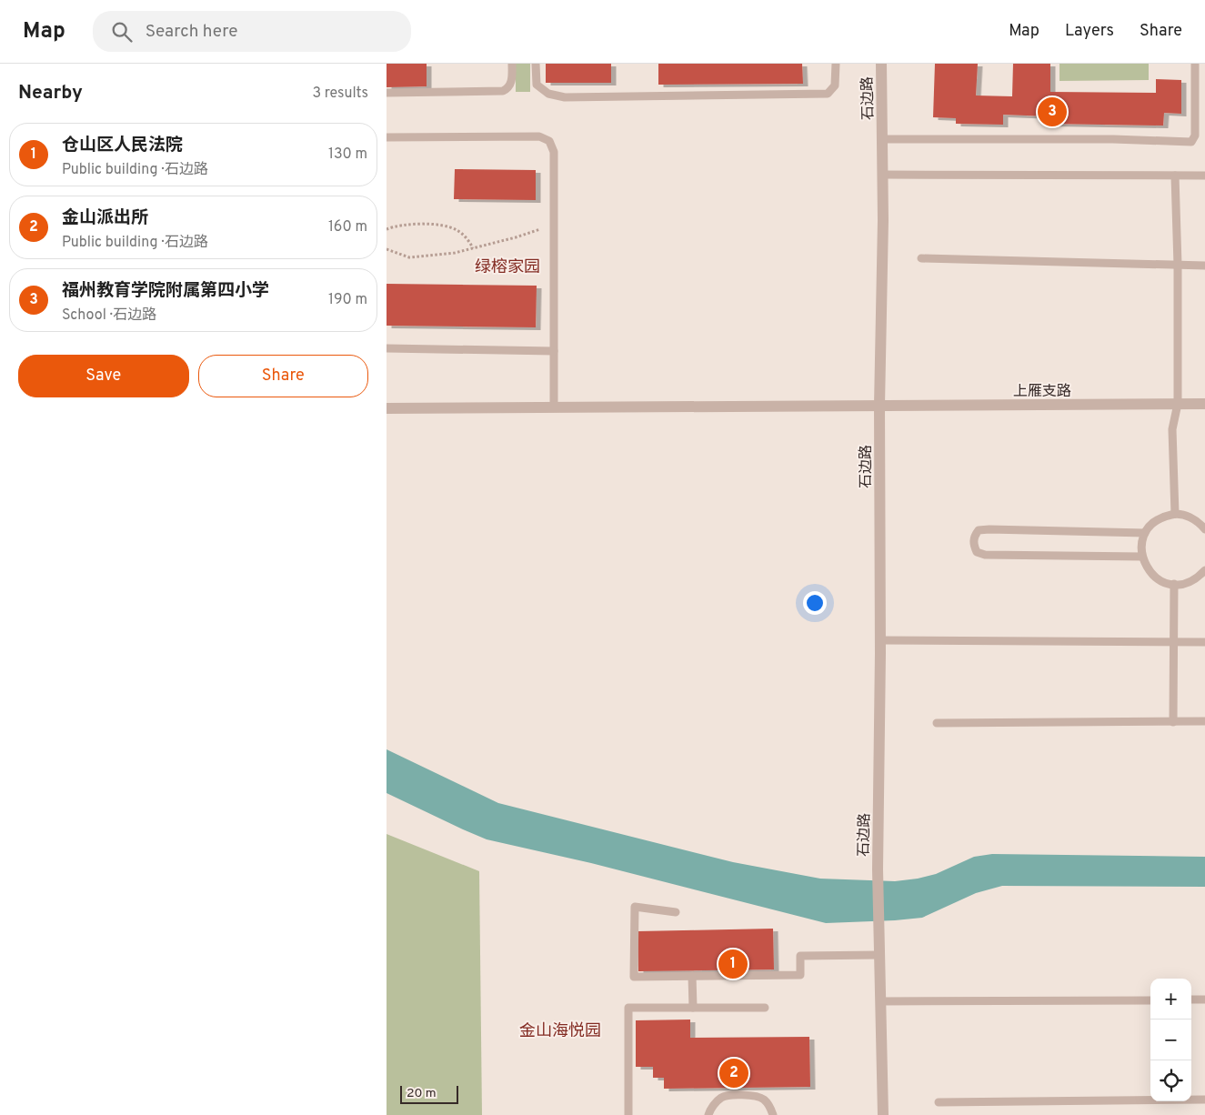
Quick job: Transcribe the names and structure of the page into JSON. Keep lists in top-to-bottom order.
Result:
{
  "streets": {
    "street": ["石边路", "上雁支路"]
  },
  "crossings": [
    ["石边路", "上雁支路"]
  ],
  "districts": ["绿榕家园", "金山海悦园"],
  "scale_bar": "20 m",
  "page": {
    "header": "Map",
    "search": "Search here",
    "nav": ["Map", "Layers", "Share"],
    "heading": ["Nearby", "3 results"],
    "pins": ["3", "1", "2"],
    "list": [
      {
        "mark": "1",
        "name": "仓山区人民法院",
        "note": "Public building · 石边路",
        "value": "130 m"
      },
      {
        "mark": "2",
        "name": "金山派出所",
        "note": "Public building · 石边路",
        "value": "160 m"
      },
      {
        "mark": "3",
        "name": "福州教育学院附属第四小学",
        "note": "School · 石边路",
        "value": "190 m"
      }
    ],
    "buttons": ["Save", "Share"],
    "map_buttons": ["+", "−"],
    "scale": "20 m"
  }
}
